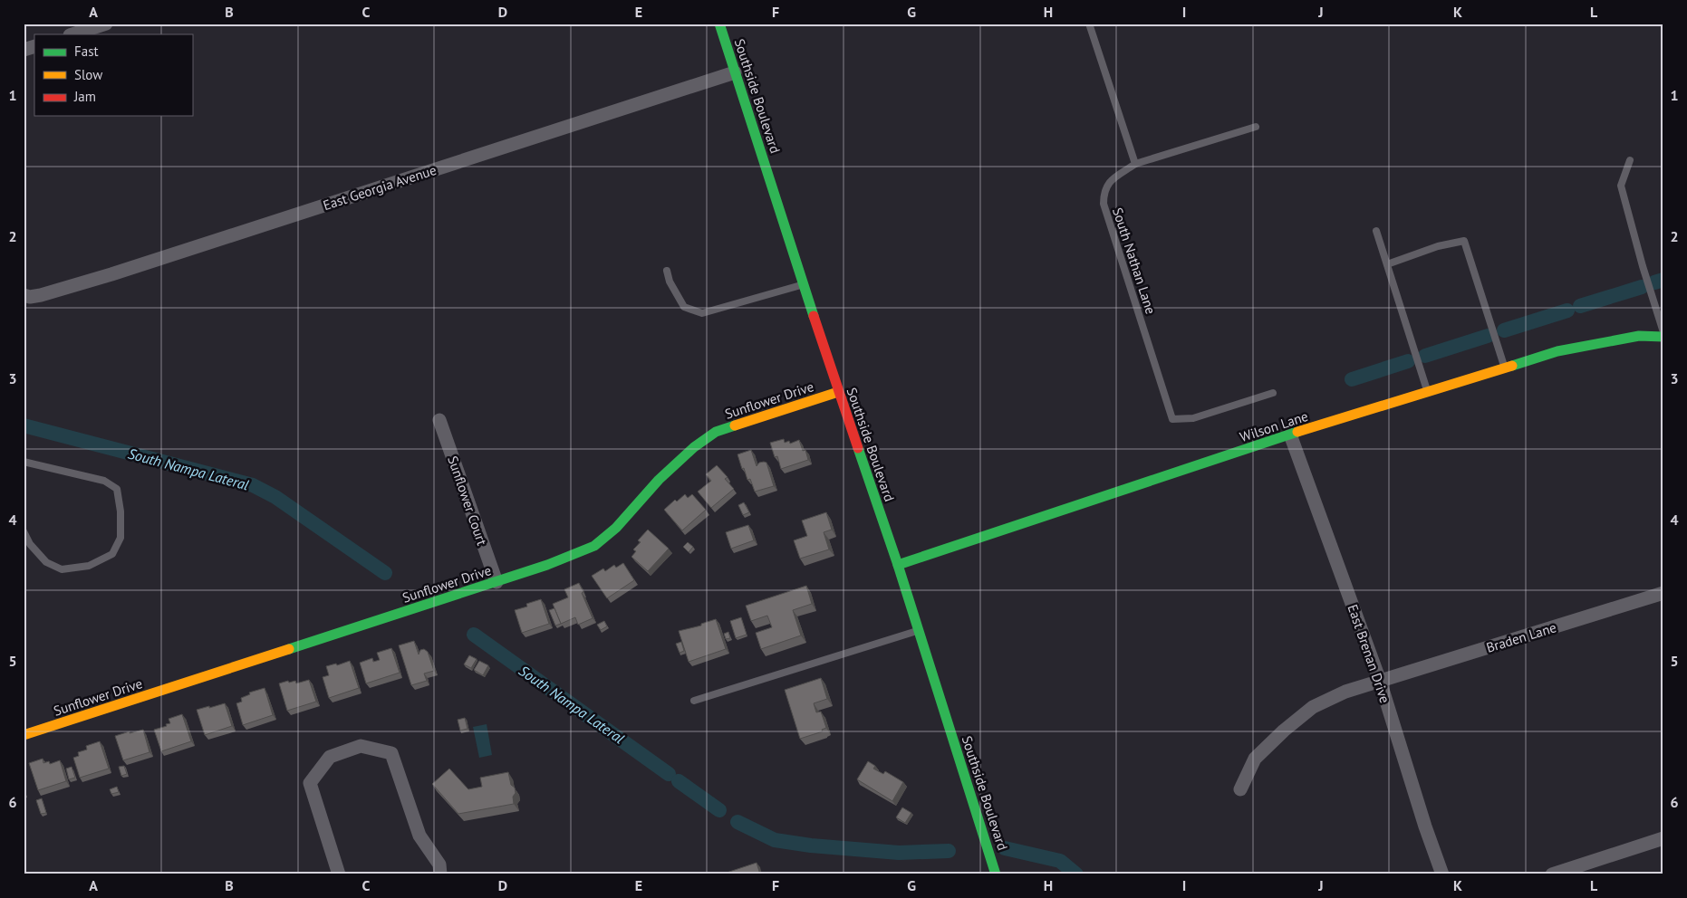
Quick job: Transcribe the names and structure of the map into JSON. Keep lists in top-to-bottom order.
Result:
{
  "streets": {
    "street": [
      "Southside Boulevard",
      "East Georgia Avenue",
      "Sunflower Drive",
      "Wilson Lane",
      "Sunflower Court",
      "Braden Lane",
      "East Brenan Drive"
    ],
    "lane": ["South Nathan Lane"]
  },
  "crossings": [
    ["Southside Boulevard", "East Georgia Avenue"],
    ["Southside Boulevard", "Sunflower Drive"],
    ["Southside Boulevard", "Wilson Lane"],
    ["Sunflower Drive", "Sunflower Court"],
    ["Wilson Lane", "East Brenan Drive"],
    ["Braden Lane", "East Brenan Drive"]
  ],
  "water": ["South Nampa Lateral"],
  "legend": ["Fast", "Slow", "Jam"],
  "grid": {
    "columns": [
      "A",
      "B",
      "C",
      "D",
      "E",
      "F",
      "G",
      "H",
      "I",
      "J",
      "K",
      "L"
    ],
    "rows": [
      "1",
      "2",
      "3",
      "4",
      "5",
      "6"
    ]
  }
}
